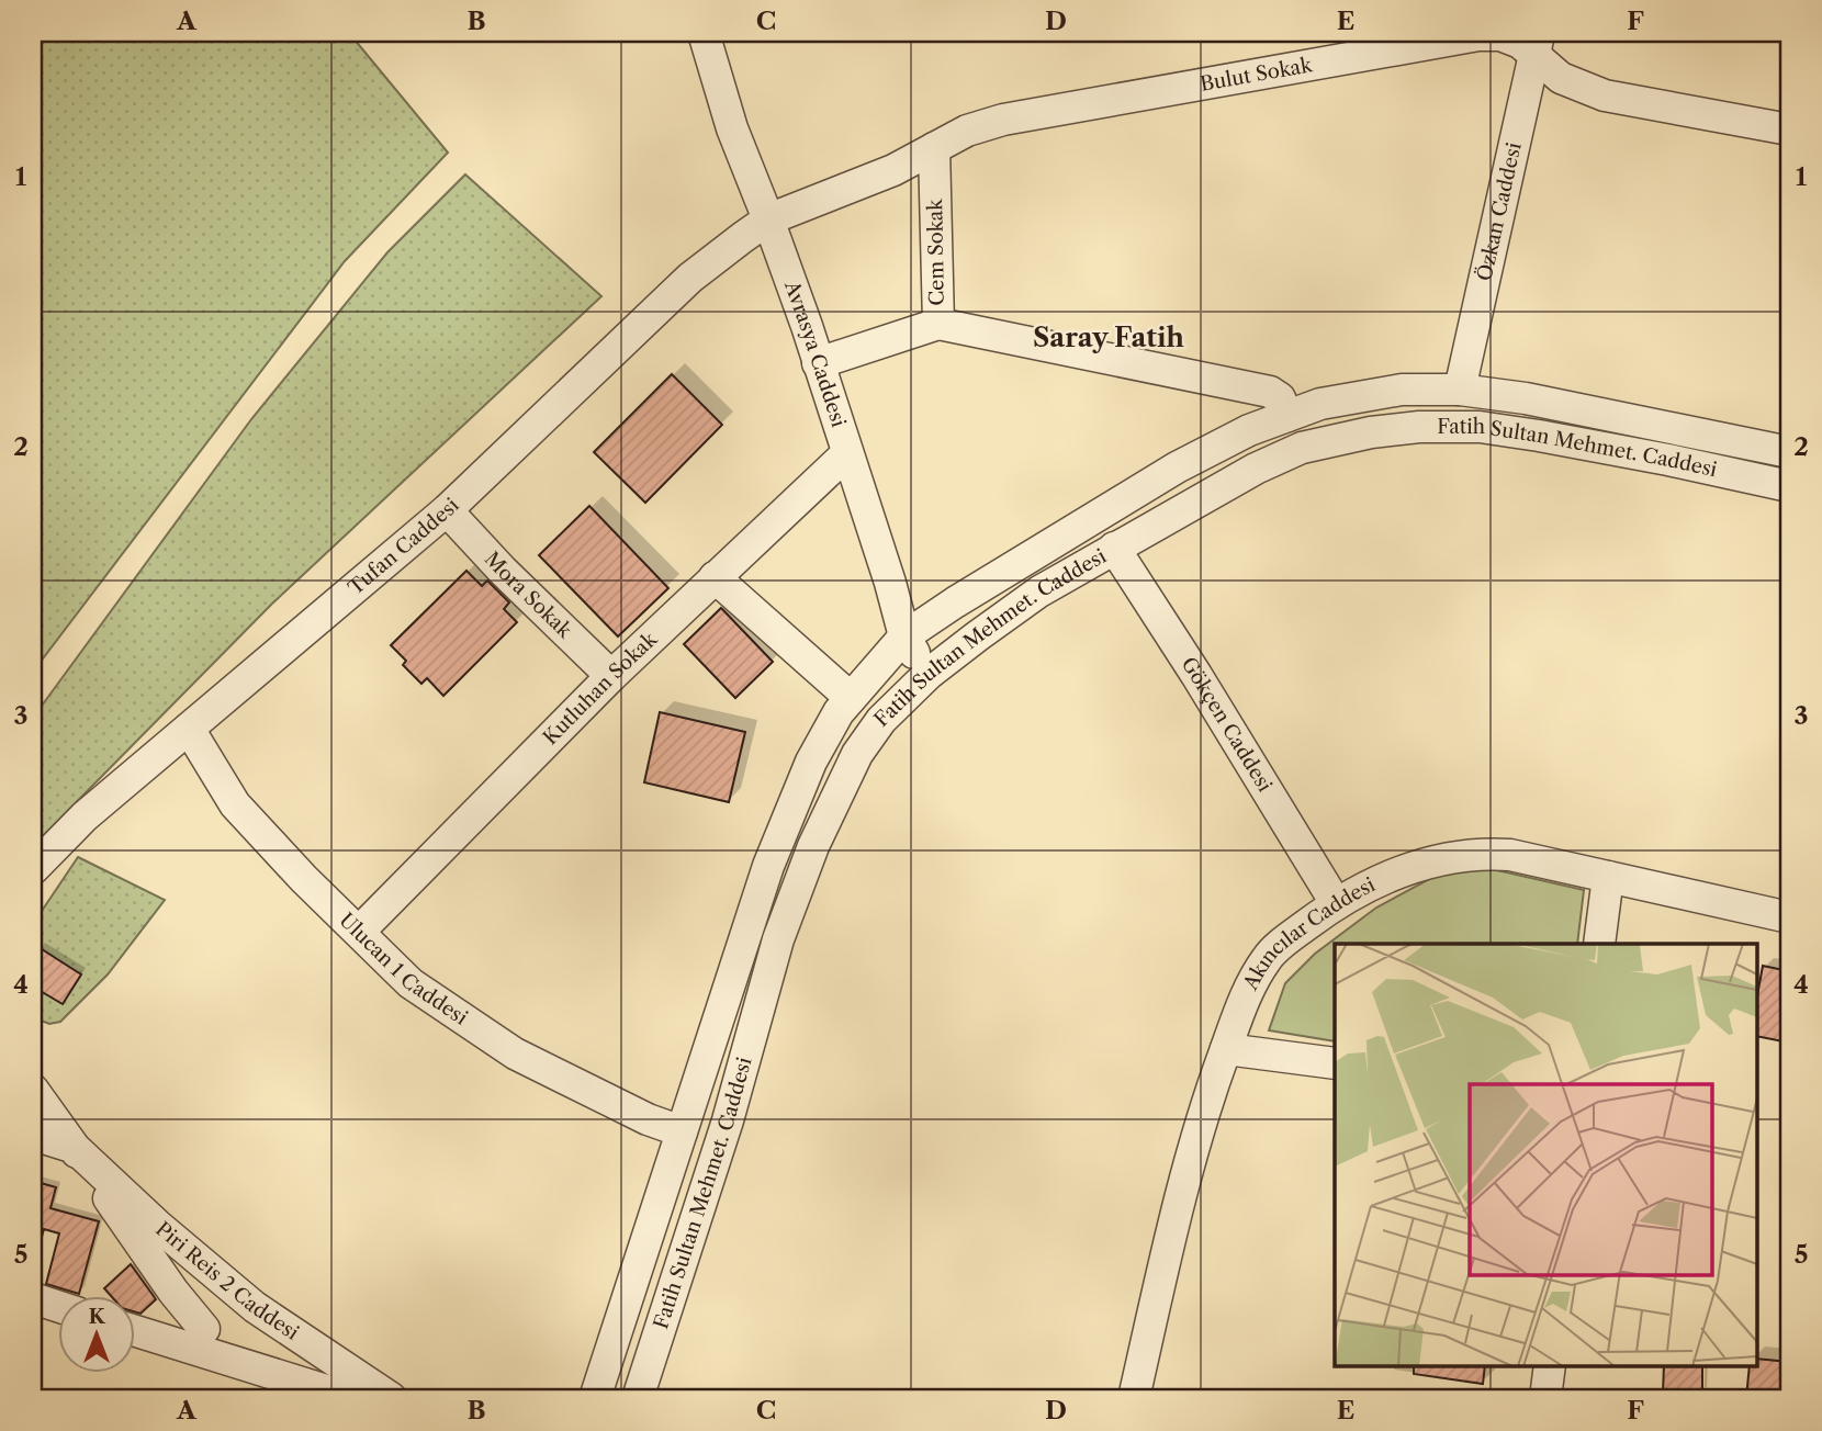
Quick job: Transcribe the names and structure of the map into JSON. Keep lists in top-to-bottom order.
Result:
{
  "streets": {
    "street": [
      "Bulut Sokak",
      "Özkan Caddesi",
      "Cem Sokak",
      "Avrasya Caddesi",
      "Fatih Sultan Mehmet. Caddesi",
      "Tufan Caddesi",
      "Mora Sokak",
      "Kutluhan Sokak",
      "Gökçen Caddesi",
      "Akıncılar Caddesi",
      "Ulucan 1 Caddesi",
      "Piri Reis 2 Caddesi"
    ]
  },
  "crossings": [
    ["Bulut Sokak", "Özkan Caddesi"],
    ["Bulut Sokak", "Cem Sokak"],
    ["Bulut Sokak", "Avrasya Caddesi"],
    ["Bulut Sokak", "Tufan Caddesi"],
    ["Özkan Caddesi", "Fatih Sultan Mehmet. Caddesi"],
    ["Cem Sokak", "Avrasya Caddesi"],
    ["Avrasya Caddesi", "Fatih Sultan Mehmet. Caddesi"],
    ["Avrasya Caddesi", "Tufan Caddesi"],
    ["Avrasya Caddesi", "Kutluhan Sokak"],
    ["Fatih Sultan Mehmet. Caddesi", "Kutluhan Sokak"],
    ["Fatih Sultan Mehmet. Caddesi", "Gökçen Caddesi"],
    ["Fatih Sultan Mehmet. Caddesi", "Ulucan 1 Caddesi"],
    ["Tufan Caddesi", "Mora Sokak"],
    ["Tufan Caddesi", "Ulucan 1 Caddesi"],
    ["Mora Sokak", "Kutluhan Sokak"],
    ["Kutluhan Sokak", "Ulucan 1 Caddesi"],
    ["Gökçen Caddesi", "Akıncılar Caddesi"]
  ],
  "districts": ["Saray Fatih"],
  "north": "top",
  "grid": {
    "columns": [
      "A",
      "B",
      "C",
      "D",
      "E",
      "F"
    ],
    "rows": [
      "1",
      "2",
      "3",
      "4",
      "5"
    ]
  }
}
